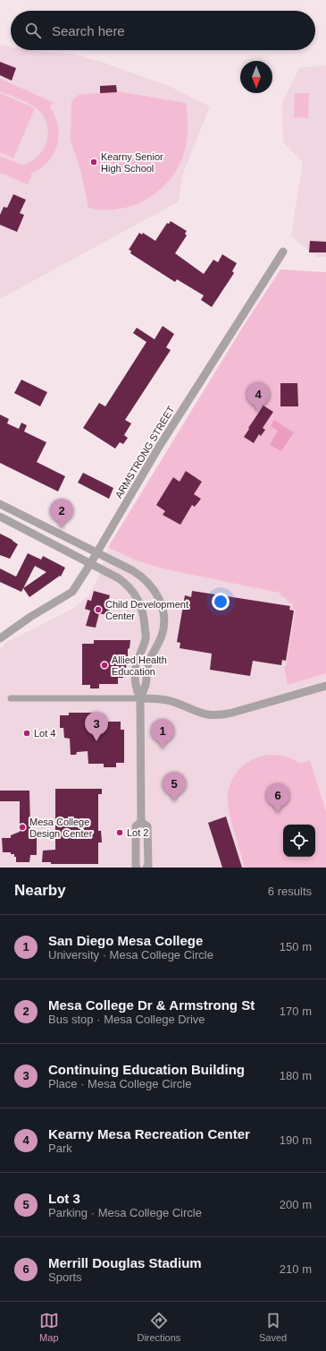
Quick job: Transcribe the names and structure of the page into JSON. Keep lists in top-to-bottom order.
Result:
{
  "streets": {
    "street": ["ARMSTRONG STREET"]
  },
  "places": [
    "Kearny Senior High School",
    "Child Development Center",
    "Allied Health Education",
    "Lot 4",
    "Mesa College Design Center",
    "Lot 2"
  ],
  "north": "bottom",
  "page": {
    "search": "Search here",
    "pins": [
      "4",
      "2",
      "3",
      "1",
      "5",
      "6"
    ],
    "heading": ["Nearby", "6 results"],
    "list": [
      {
        "mark": "1",
        "name": "San Diego Mesa College",
        "note": "University · Mesa College Circle",
        "value": "150 m"
      },
      {
        "mark": "2",
        "name": "Mesa College Dr & Armstrong St",
        "note": "Bus stop · Mesa College Drive",
        "value": "170 m"
      },
      {
        "mark": "3",
        "name": "Continuing Education Building",
        "note": "Place · Mesa College Circle",
        "value": "180 m"
      },
      {
        "mark": "4",
        "name": "Kearny Mesa Recreation Center",
        "note": "Park",
        "value": "190 m"
      },
      {
        "mark": "5",
        "name": "Lot 3",
        "note": "Parking · Mesa College Circle",
        "value": "200 m"
      },
      {
        "mark": "6",
        "name": "Merrill Douglas Stadium",
        "note": "Sports",
        "value": "210 m"
      }
    ],
    "nav": ["Map", "Directions", "Saved"]
  }
}
